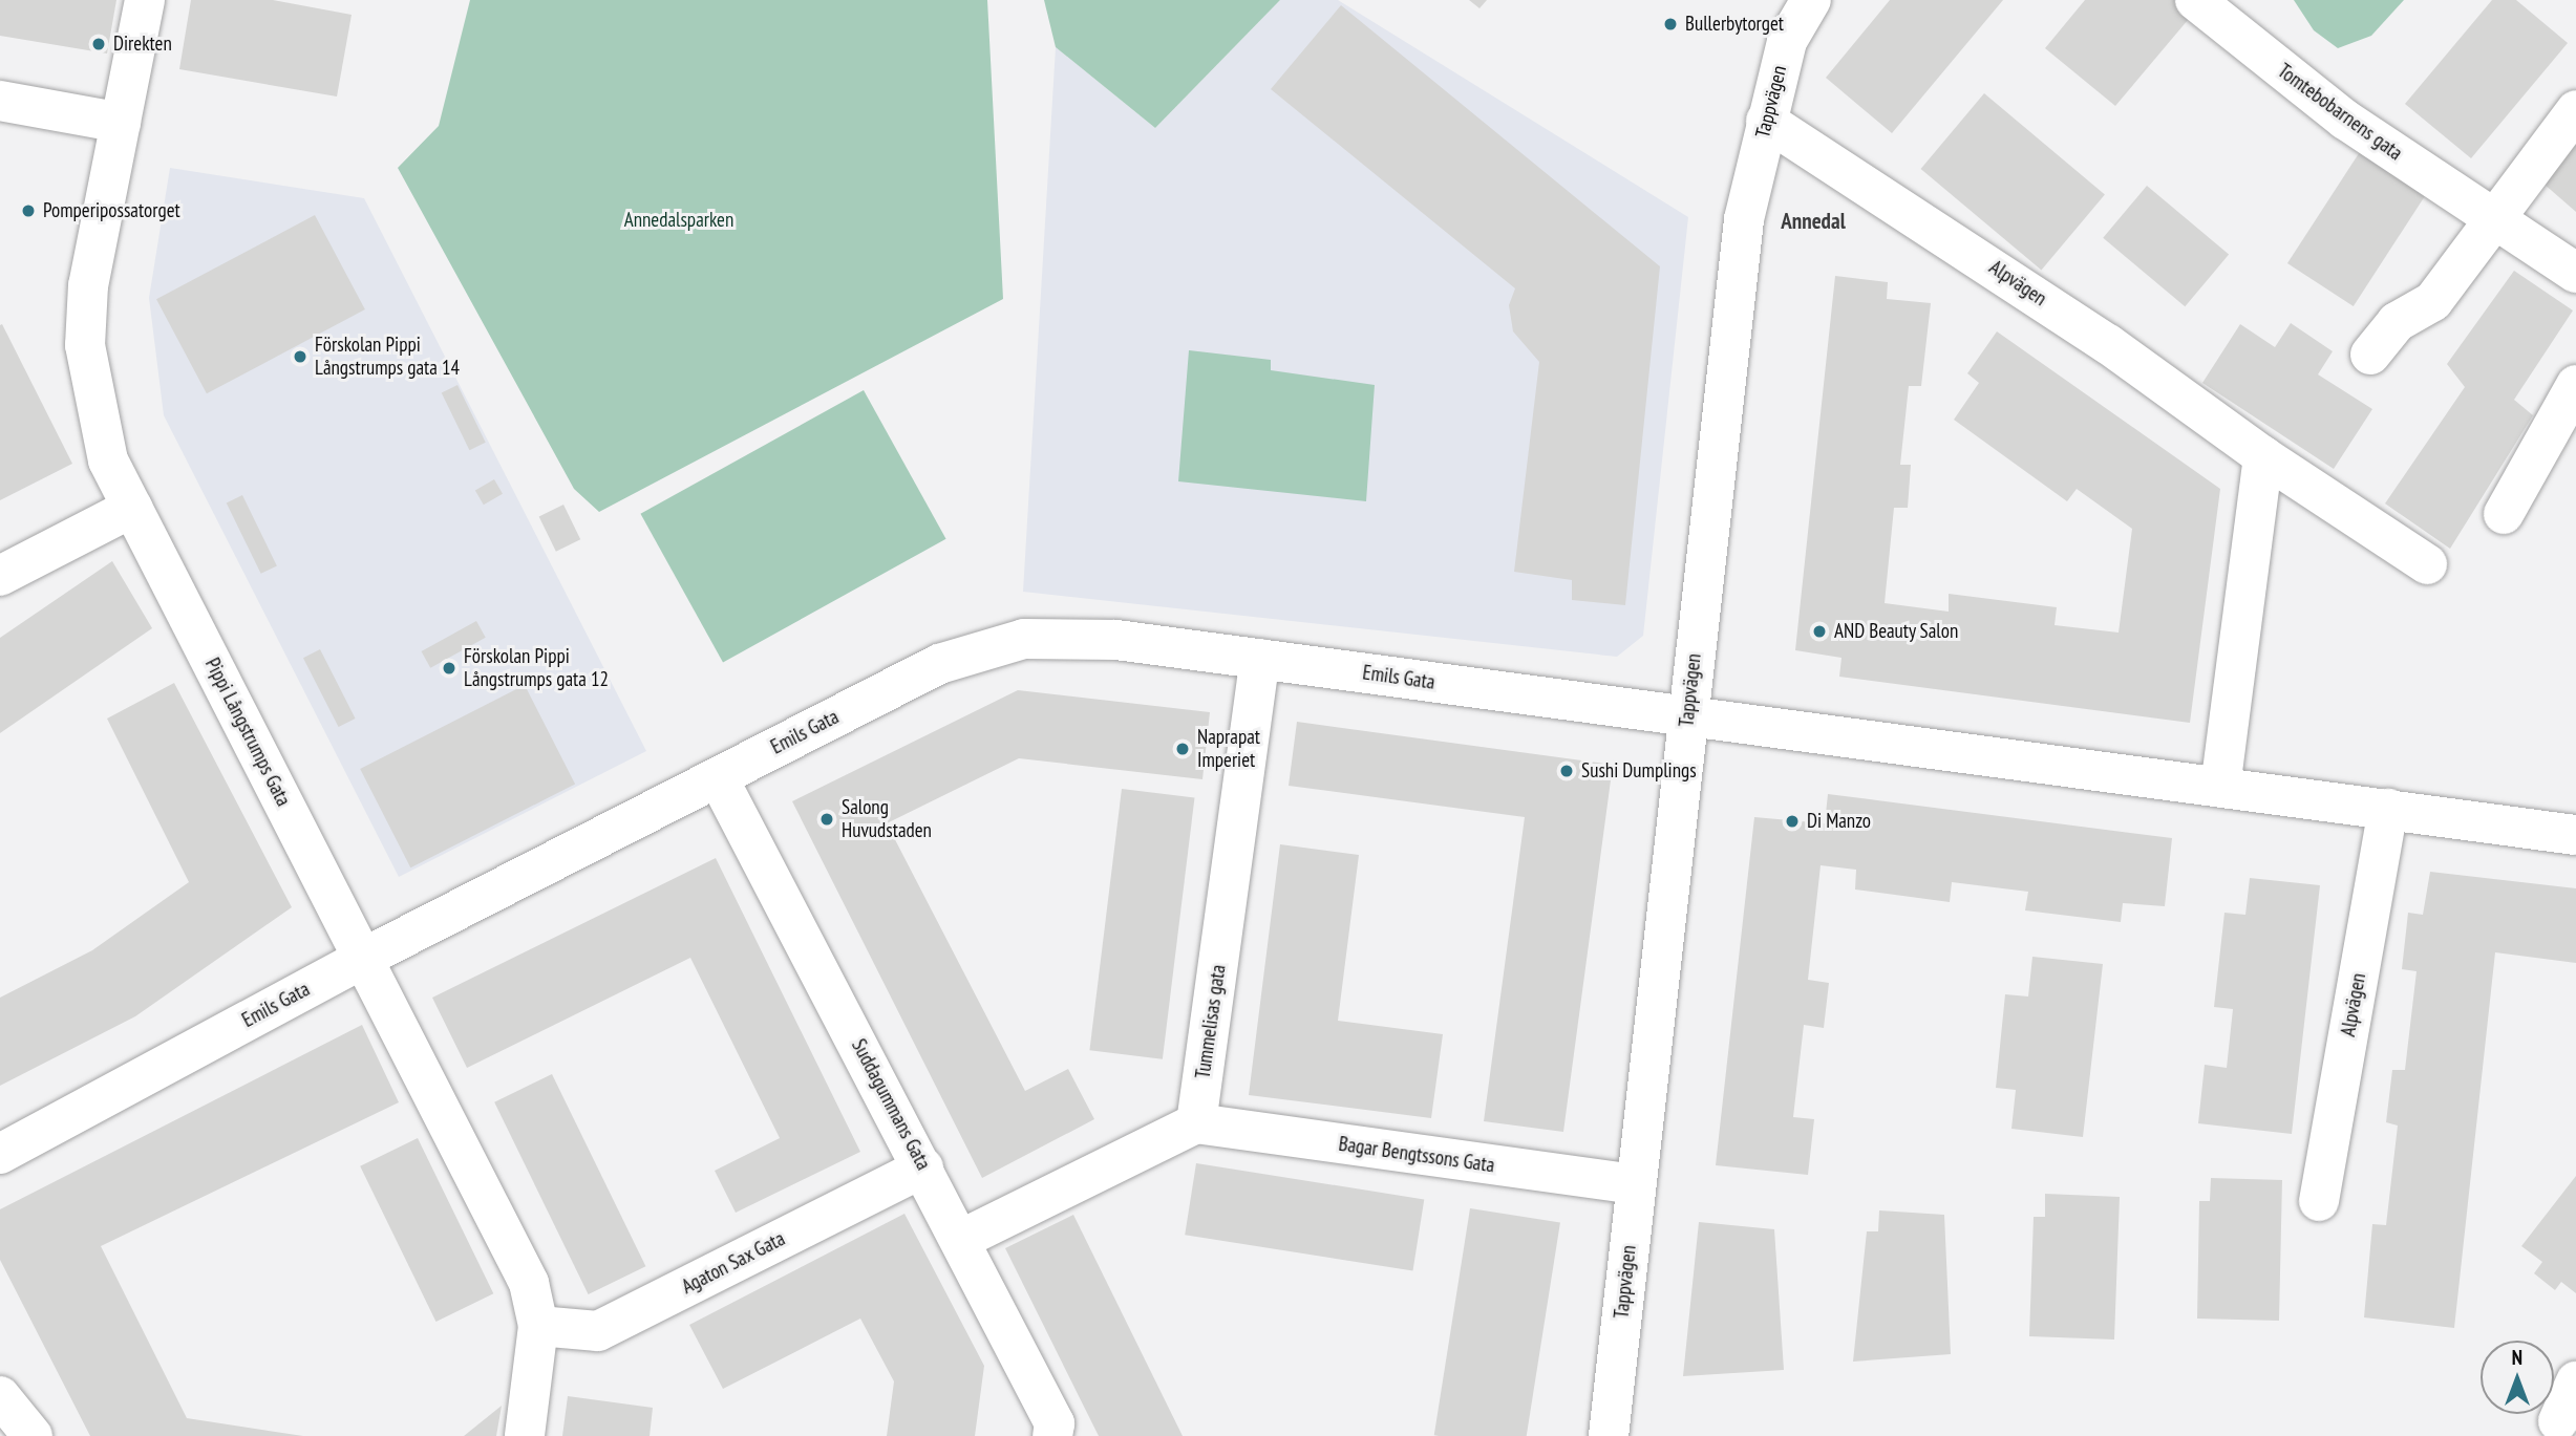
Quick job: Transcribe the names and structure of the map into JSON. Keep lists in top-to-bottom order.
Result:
{
  "streets": {
    "street": [
      "Tappvägen",
      "Tomtebobarnens gata",
      "Alpvägen",
      "Emils Gata",
      "Pippi Långstrumps Gata",
      "Tummelisas gata",
      "Suddagummans Gata",
      "Bagar Bengtssons Gata",
      "Agaton Sax Gata"
    ]
  },
  "crossings": [
    ["Tappvägen", "Alpvägen"],
    ["Tappvägen", "Emils Gata"],
    ["Tappvägen", "Bagar Bengtssons Gata"],
    ["Emils Gata", "Pippi Långstrumps Gata"],
    ["Emils Gata", "Tummelisas gata"],
    ["Emils Gata", "Suddagummans Gata"],
    ["Pippi Långstrumps Gata", "Agaton Sax Gata"],
    ["Tummelisas gata", "Bagar Bengtssons Gata"],
    ["Suddagummans Gata", "Agaton Sax Gata"]
  ],
  "districts": ["Annedal"],
  "parks": ["Annedalsparken"],
  "places": [
    "Bullerbytorget",
    "Direkten",
    "Pomperipossatorget",
    "Förskolan Pippi Långstrumps gata 14",
    "AND Beauty Salon",
    "Förskolan Pippi Långstrumps gata 12",
    "Naprapat Imperiet",
    "Sushi Dumplings",
    "Salong Huvudstaden",
    "Di Manzo"
  ],
  "north": "top"
}
